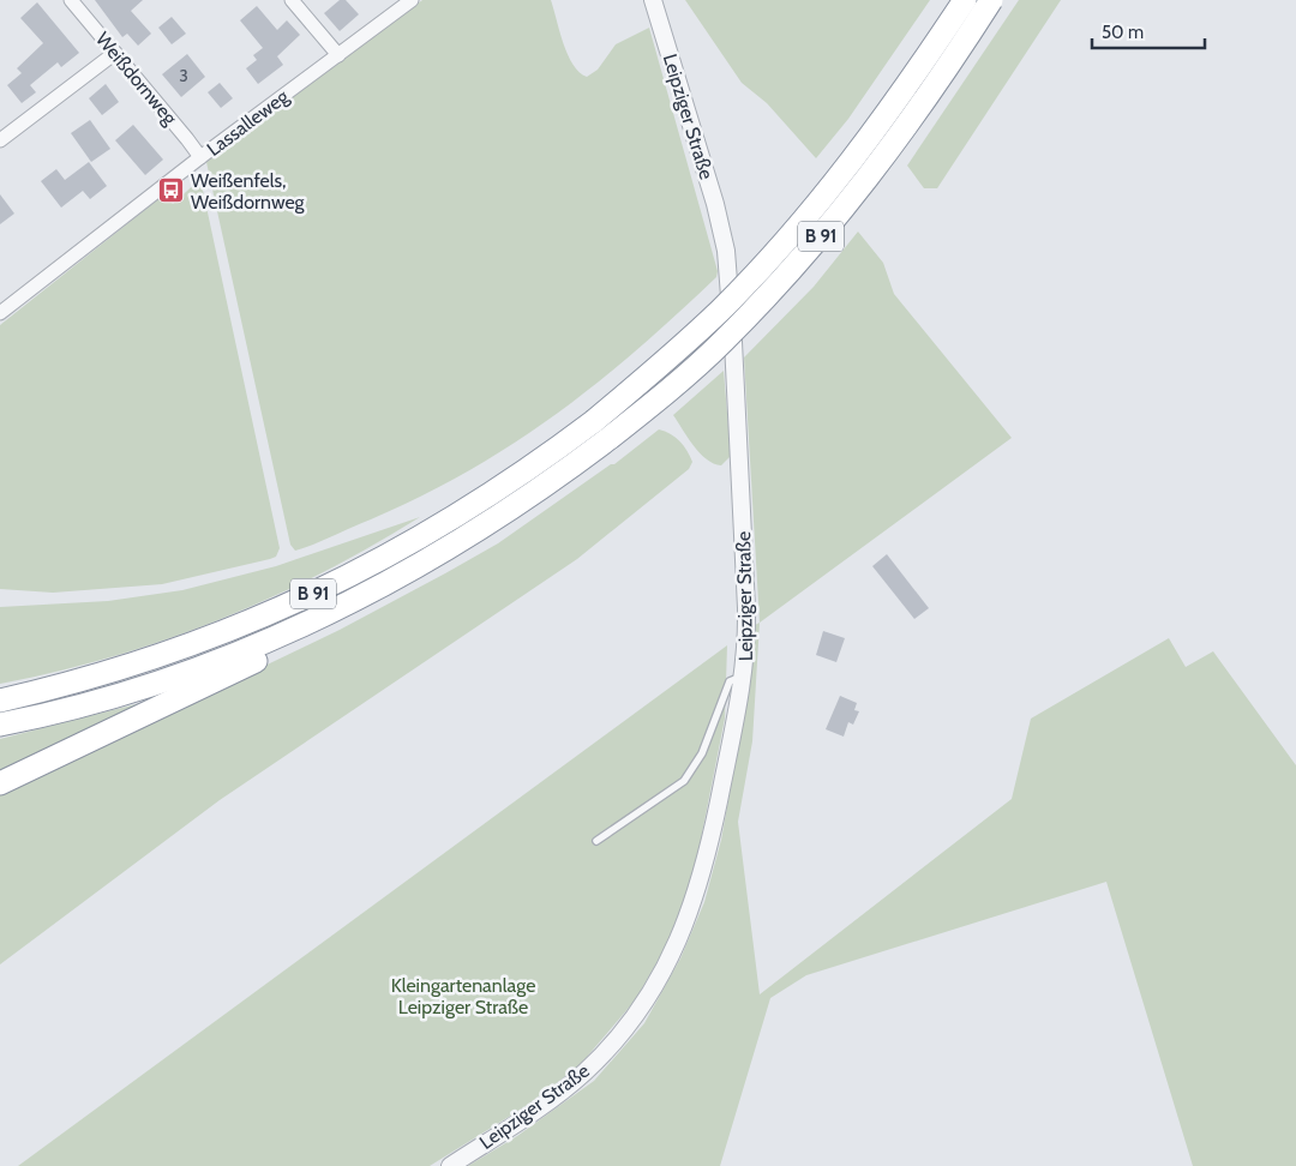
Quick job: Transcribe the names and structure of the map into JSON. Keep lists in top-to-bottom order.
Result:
{
  "streets": {
    "highway": ["B 91"],
    "street": ["Weißdornweg", "Leipziger Straße", "Lassalleweg"]
  },
  "crossings": [
    ["Weißdornweg", "Lassalleweg"]
  ],
  "parks": ["Kleingartenanlage Leipziger Straße"],
  "places": {
    "bus stop": ["Weißenfels, Weißdornweg"]
  },
  "house_numbers": ["3"],
  "scale_bar": "50 m"
}
